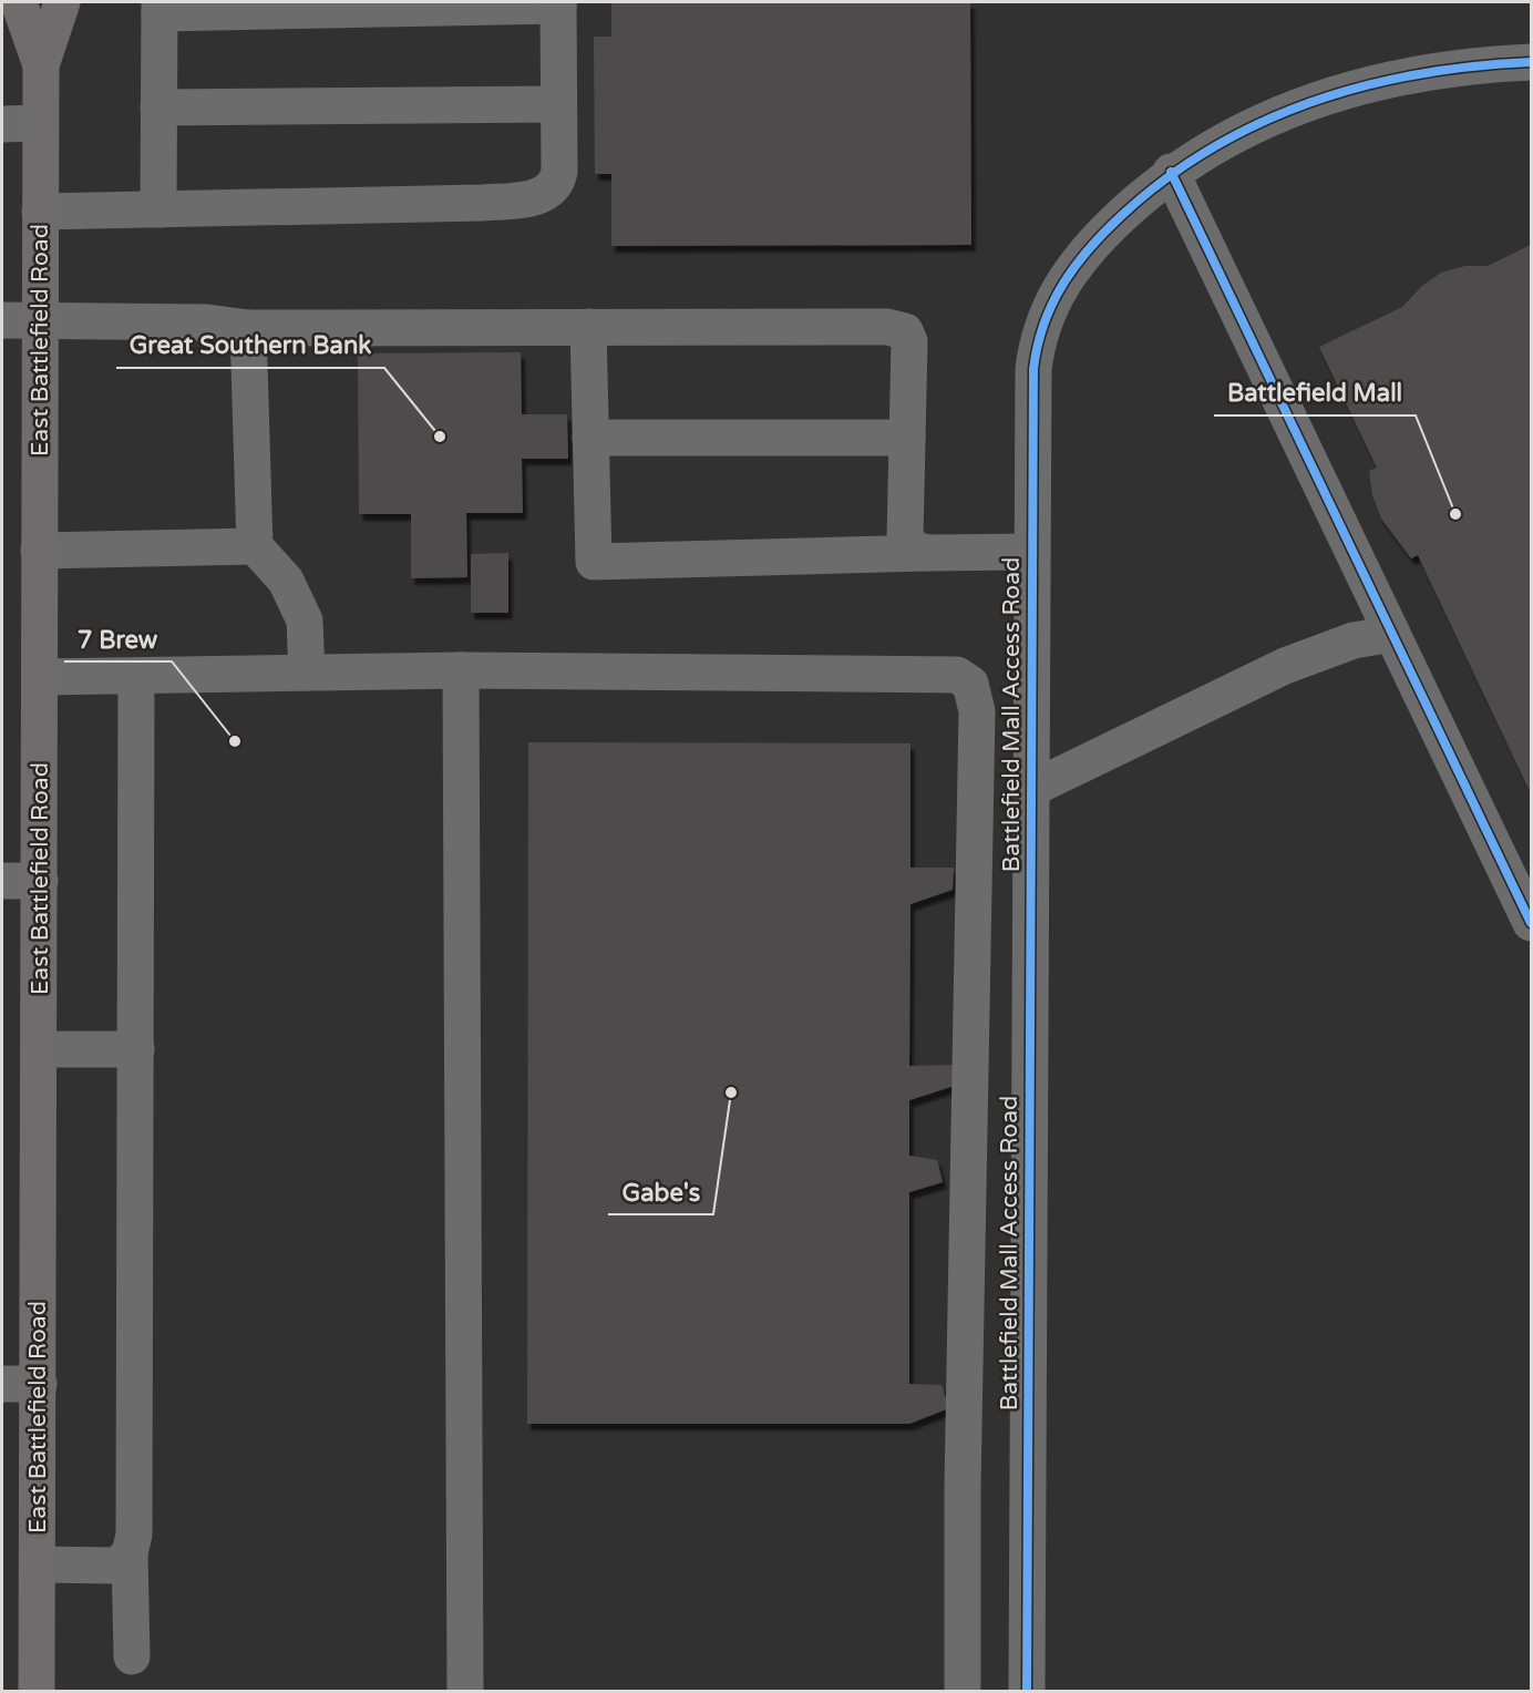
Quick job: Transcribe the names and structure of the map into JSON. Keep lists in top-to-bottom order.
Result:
{
  "streets": {
    "main road": ["East Battlefield Road"],
    "street": ["Battlefield Mall Access Road"]
  },
  "places": [
    "Great Southern Bank",
    "Battlefield Mall",
    "7 Brew",
    "Gabe's"
  ]
}
